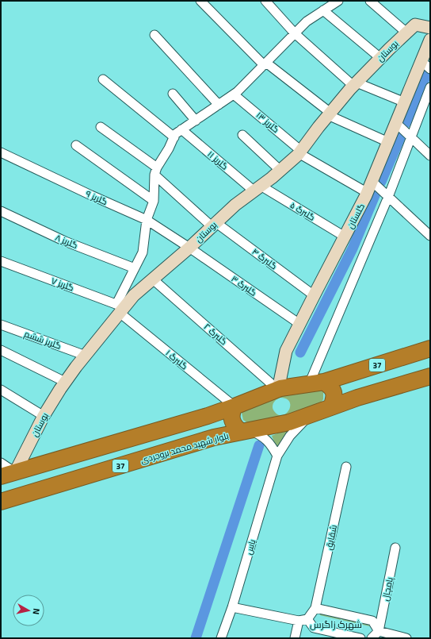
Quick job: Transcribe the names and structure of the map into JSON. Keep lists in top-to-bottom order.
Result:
{
  "streets": {
    "highway": ["37", "بلوار شهید محمد بروجردی"],
    "street": [
      "بوستان",
      "گلریز ۱۳",
      "گلریز ۱۱",
      "گلریز ۹",
      "گلبرگ ۵",
      "گلستان",
      "گلریز ۸",
      "گلبرگ ۴",
      "گلریز ۷",
      "گلبرگ ۳",
      "گلبرگ ۲",
      "گلریز ششم",
      "گلبرگ ۱",
      "شقایق",
      "یاس",
      "پامچال"
    ]
  },
  "crossings": [
    ["بوستان", "گلریز ۱۳"],
    ["بوستان", "گلریز ۱۱"],
    ["بوستان", "گلریز ۹"],
    ["بوستان", "گلبرگ ۵"],
    ["بوستان", "گلبرگ ۴"],
    ["بوستان", "گلریز ۷"],
    ["بوستان", "گلبرگ ۳"],
    ["بوستان", "گلبرگ ۲"],
    ["بوستان", "گلریز ششم"],
    ["بوستان", "گلبرگ ۱"],
    ["بوستان", "37"],
    ["گلریز ۱۳", "گلستان"],
    ["گلریز ۱۱", "گلبرگ ۵"],
    ["گلریز ۹", "گلبرگ ۳"],
    ["گلبرگ ۵", "گلستان"],
    ["گلستان", "گلبرگ ۴"],
    ["گلستان", "گلبرگ ۳"],
    ["گلستان", "گلبرگ ۲"],
    ["گلستان", "37"],
    ["گلریز ۷", "گلبرگ ۱"],
    ["گلبرگ ۲", "37"],
    ["گلبرگ ۱", "37"],
    ["37", "بلوار شهید محمد بروجردی"],
    ["37", "یاس"]
  ],
  "districts": ["شهرک زاگرس"],
  "north": "right"
}
